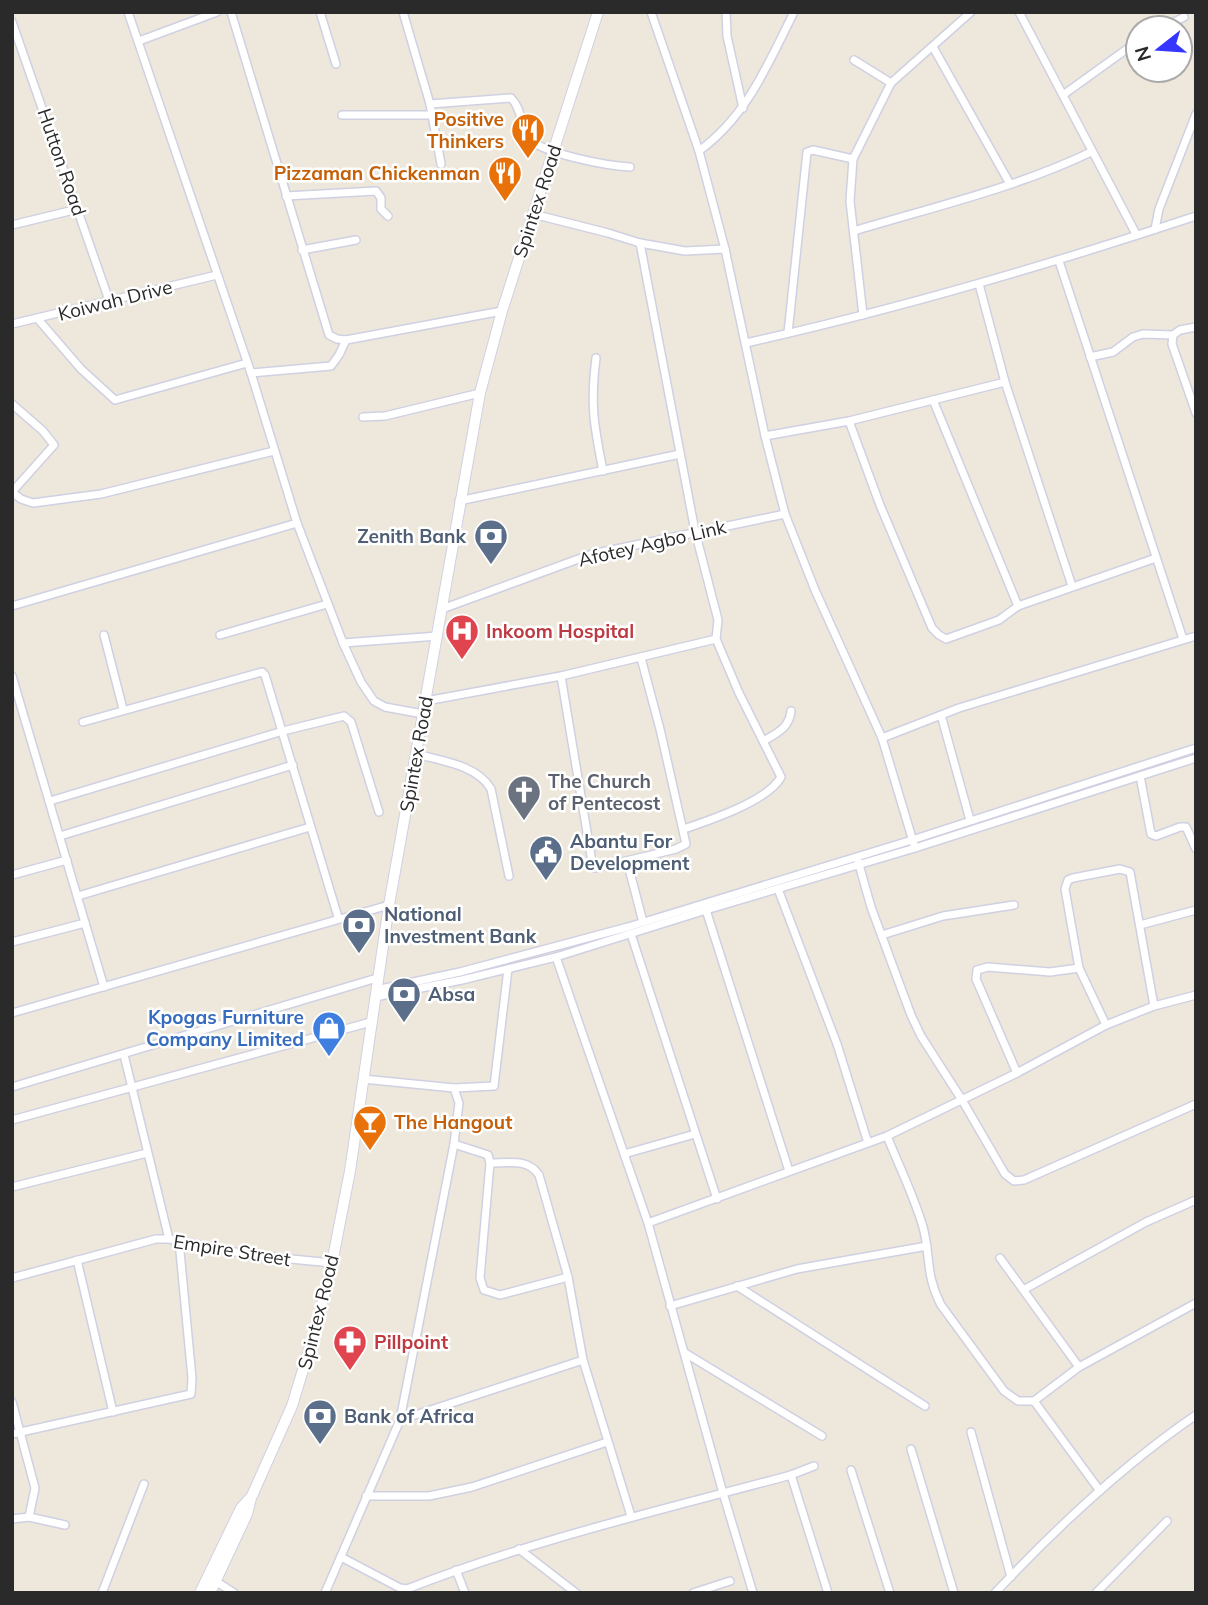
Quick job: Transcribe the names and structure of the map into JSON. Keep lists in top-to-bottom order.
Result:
{
  "streets": {
    "main road": ["Spintex Road"],
    "street": [
      "Hutton Road",
      "Koiwah Drive",
      "Afotey Agbo Link",
      "Empire Street"
    ]
  },
  "crossings": [
    ["Hutton Road", "Koiwah Drive"],
    ["Spintex Road", "Afotey Agbo Link"],
    ["Spintex Road", "Empire Street"]
  ],
  "places": {
    "restaurant": ["Positive Thinkers", "Pizzaman Chickenman"],
    "bank": [
      "Zenith Bank",
      "National Investment Bank",
      "Absa",
      "Bank of Africa"
    ],
    "hospital": ["Inkoom Hospital"],
    "church": ["The Church of Pentecost"],
    "public building": ["Abantu For Development"],
    "shop": ["Kpogas Furniture Company Limited"],
    "bar": ["The Hangout"],
    "pharmacy": ["Pillpoint"]
  },
  "north": "left"
}
